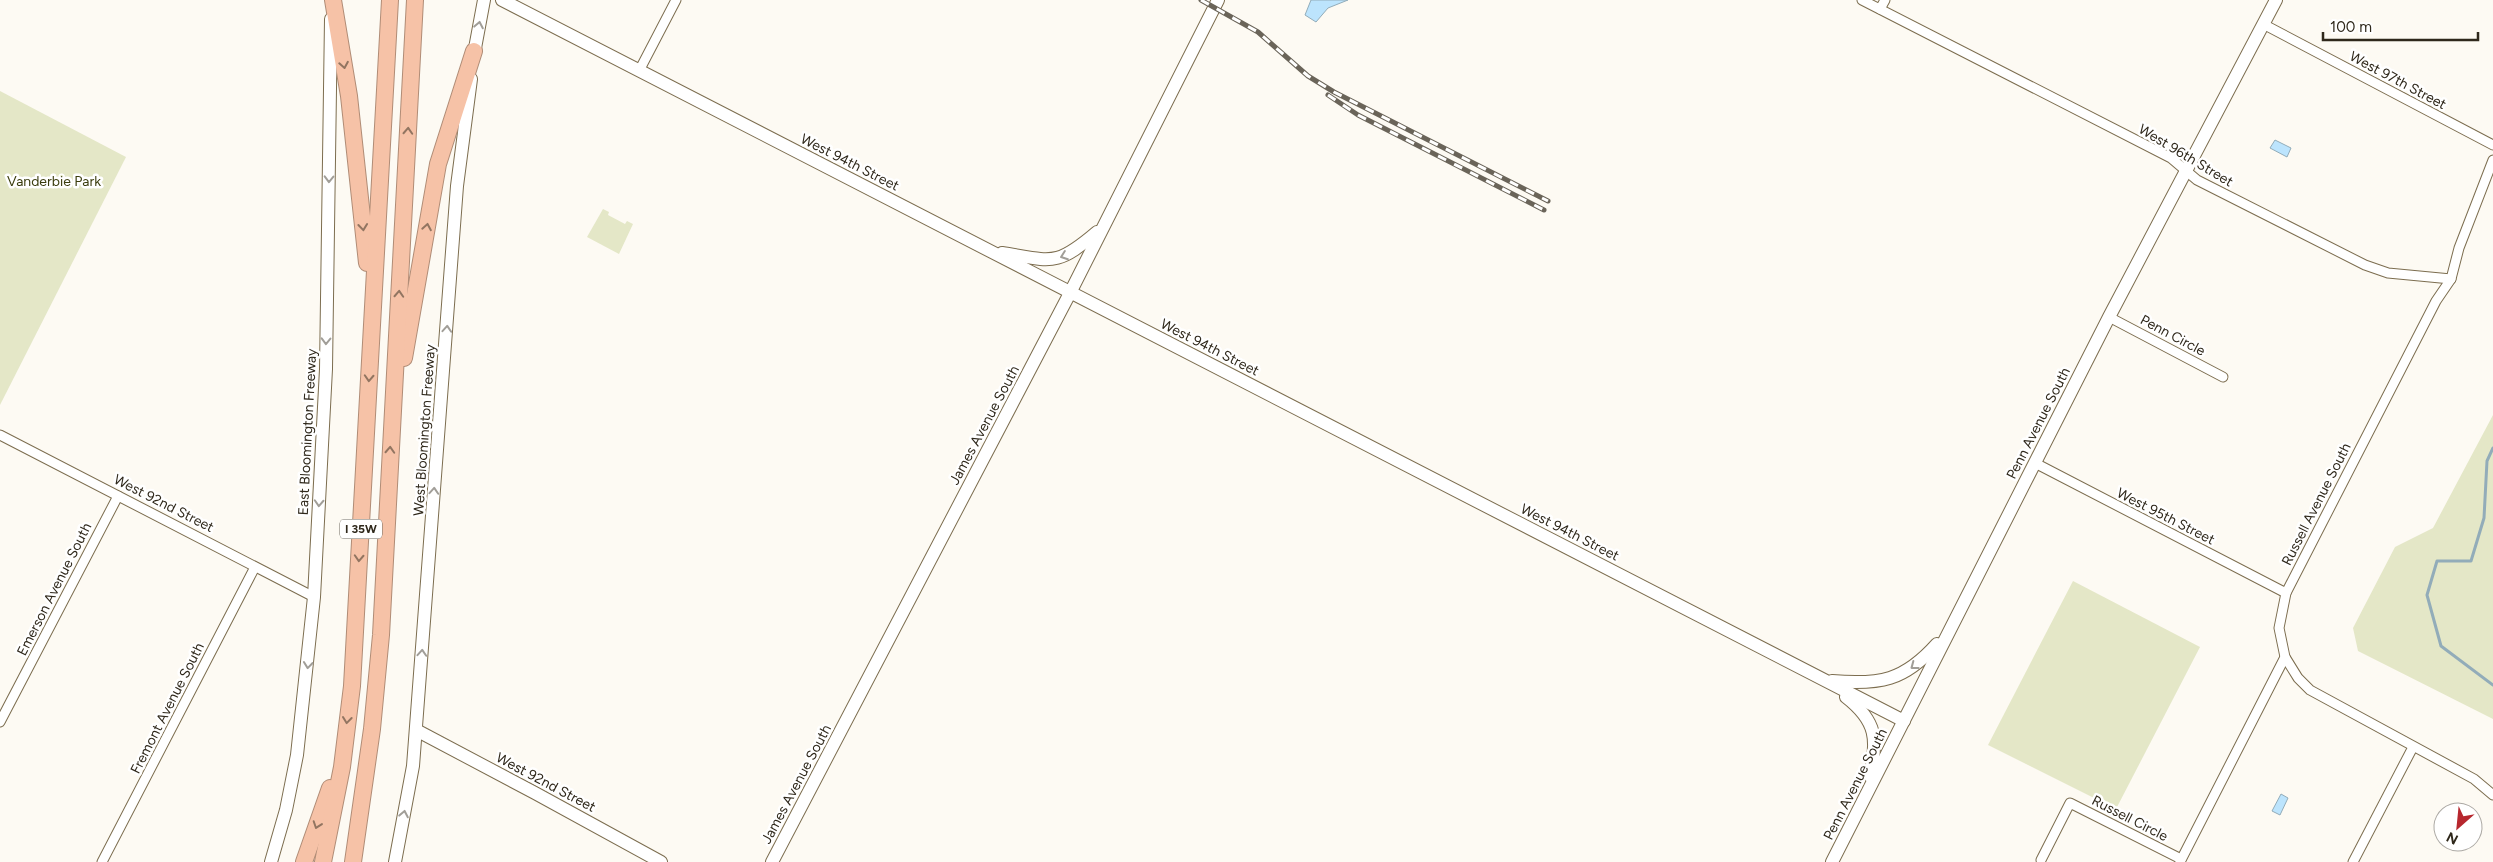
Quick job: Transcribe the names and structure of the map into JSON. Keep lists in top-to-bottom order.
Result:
{
  "streets": {
    "highway": ["I 35W"],
    "street": [
      "West 97th Street",
      "West 96th Street",
      "West 94th Street",
      "Penn Circle",
      "Penn Avenue South",
      "James Avenue South",
      "West Bloomington Freeway",
      "East Bloomington Freeway",
      "West 92nd Street",
      "Russell Avenue South",
      "West 95th Street",
      "Emerson Avenue South",
      "Fremont Avenue South",
      "Russell Circle"
    ]
  },
  "crossings": [
    ["West 97th Street", "Penn Avenue South"],
    ["West 96th Street", "Penn Avenue South"],
    ["West 96th Street", "Russell Avenue South"],
    ["West 94th Street", "Penn Avenue South"],
    ["West 94th Street", "James Avenue South"],
    ["Penn Circle", "Penn Avenue South"],
    ["Penn Avenue South", "West 95th Street"],
    ["West Bloomington Freeway", "West 92nd Street"],
    ["East Bloomington Freeway", "West 92nd Street"],
    ["West 92nd Street", "Emerson Avenue South"],
    ["West 92nd Street", "Fremont Avenue South"],
    ["Russell Avenue South", "West 95th Street"]
  ],
  "one_way": ["West Bloomington Freeway", "East Bloomington Freeway"],
  "parks": ["Vanderbie Park"],
  "scale_bar": "100 m",
  "north": "bottom left"
}
